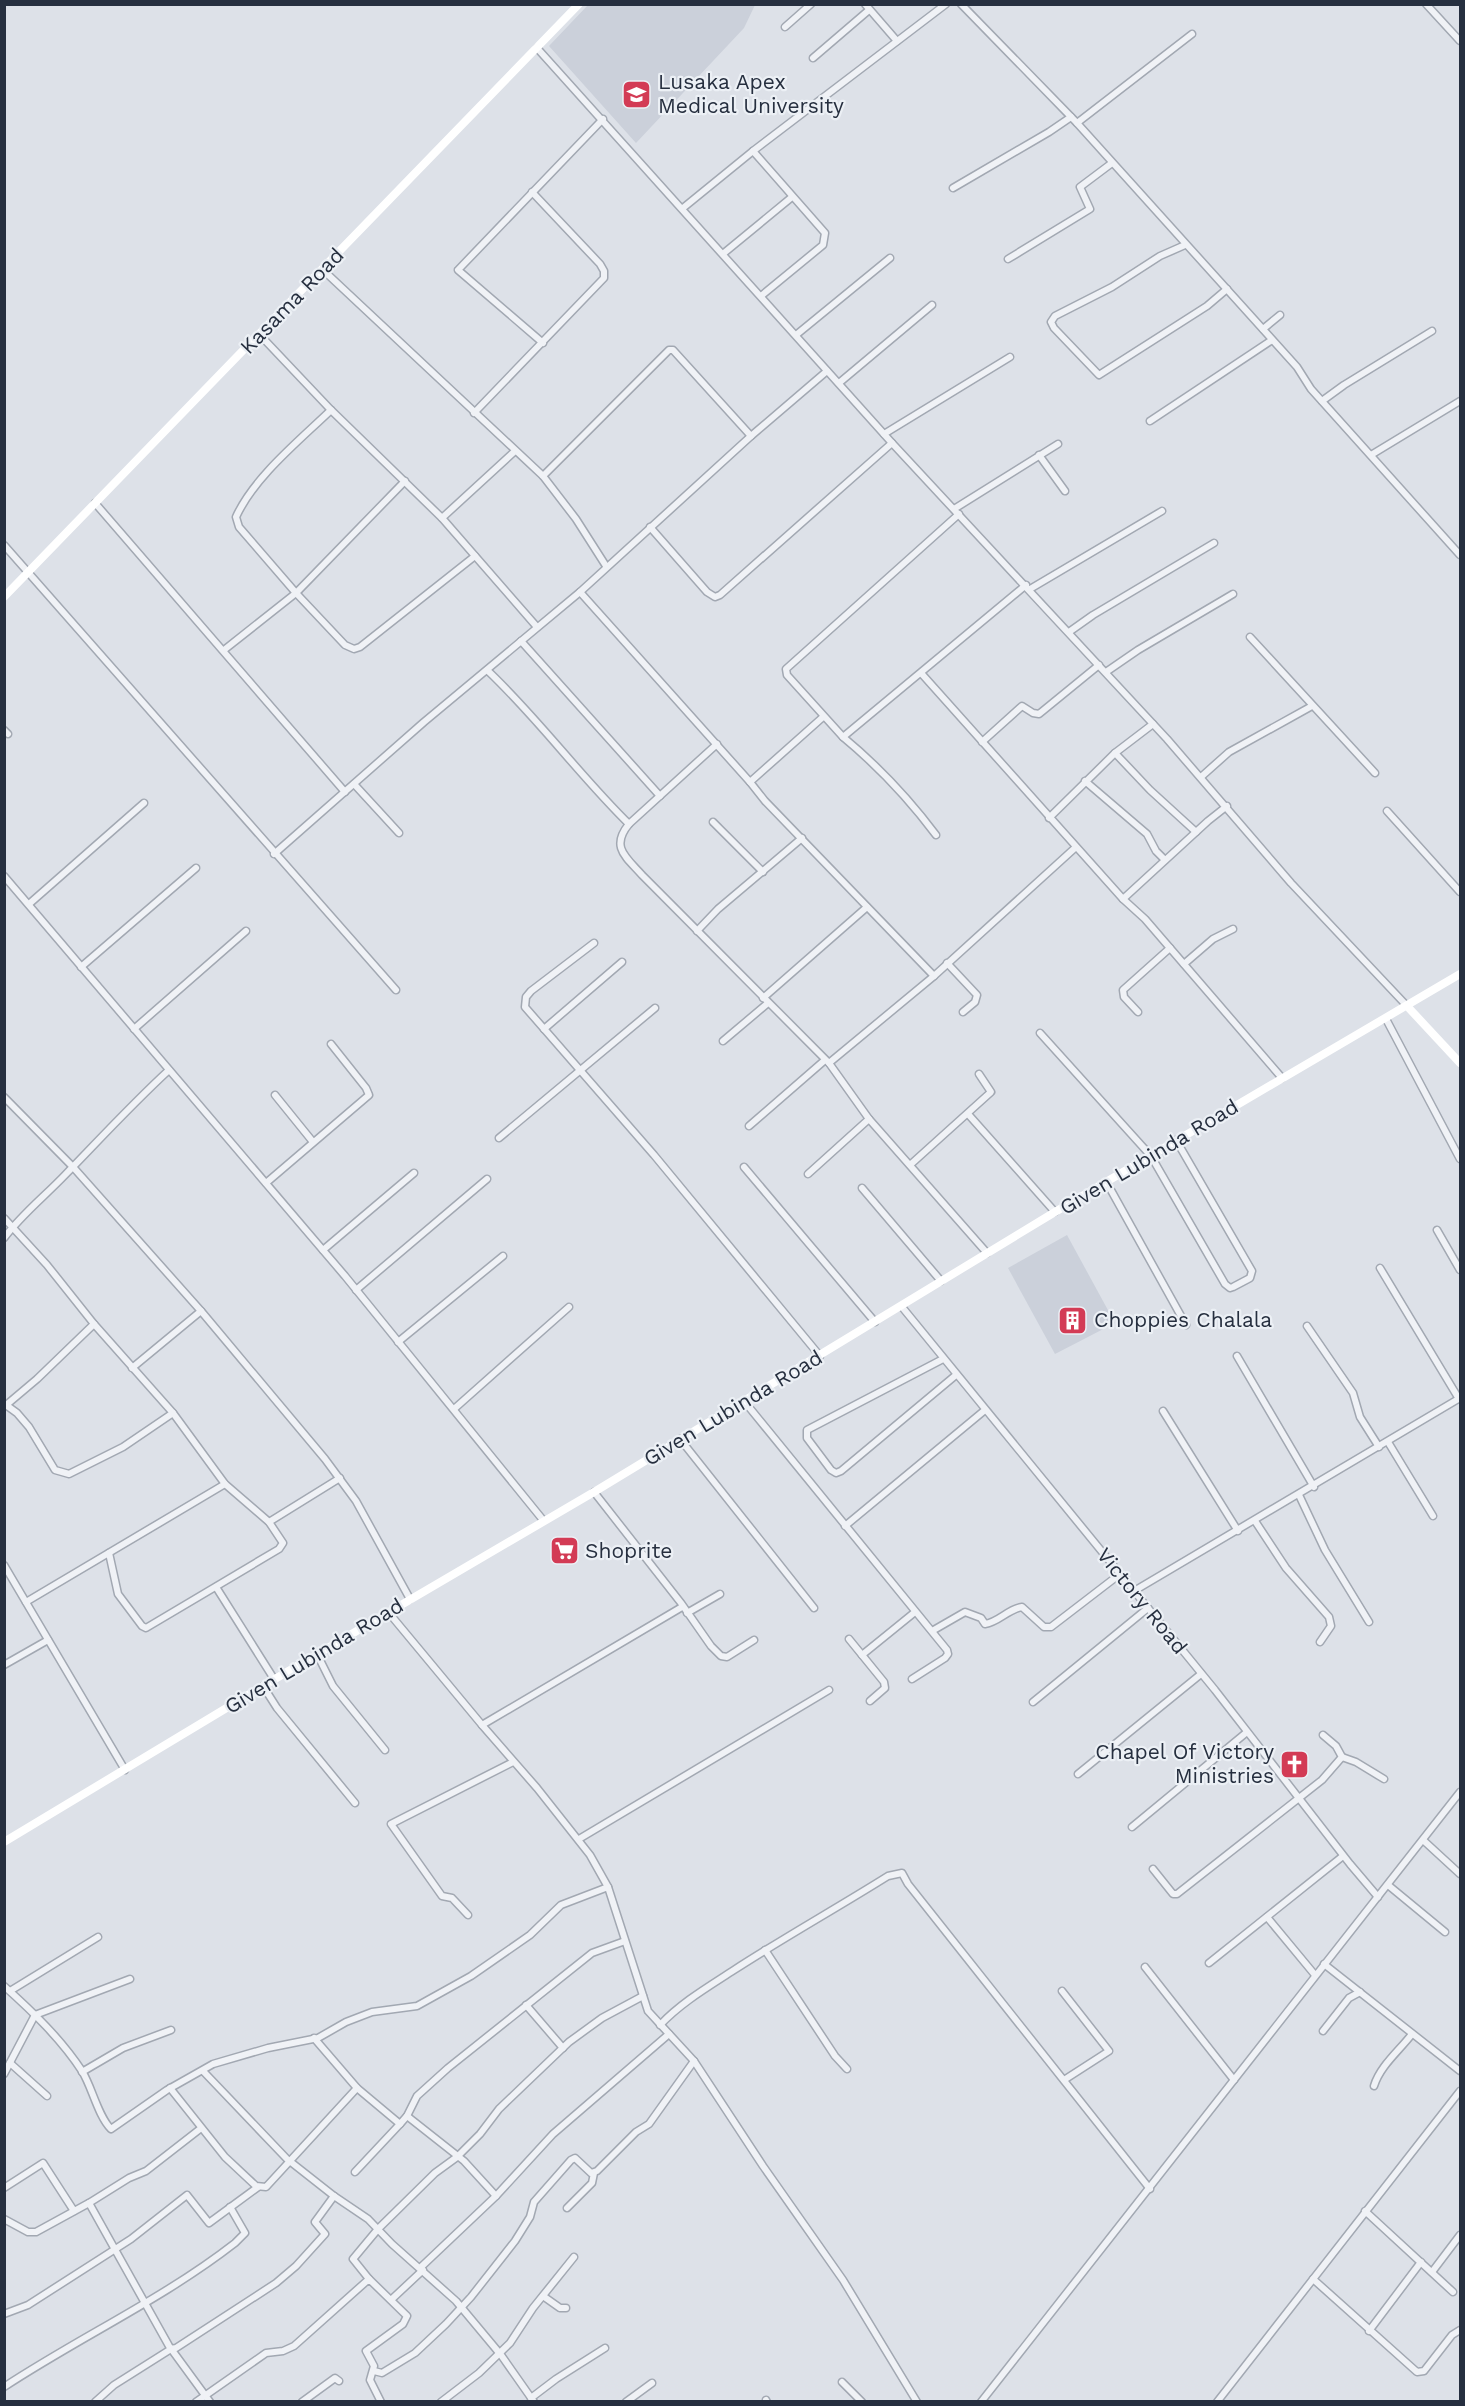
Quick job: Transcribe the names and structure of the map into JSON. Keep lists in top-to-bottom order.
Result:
{
  "streets": {
    "street": ["Kasama Road", "Given Lubinda Road", "Victory Road"]
  },
  "crossings": [
    ["Given Lubinda Road", "Victory Road"]
  ],
  "places": {
    "school or university": ["Lusaka Apex Medical University"],
    "building": ["Choppies Chalala"],
    "supermarket": ["Shoprite"],
    "church": ["Chapel Of Victory Ministries"]
  }
}
